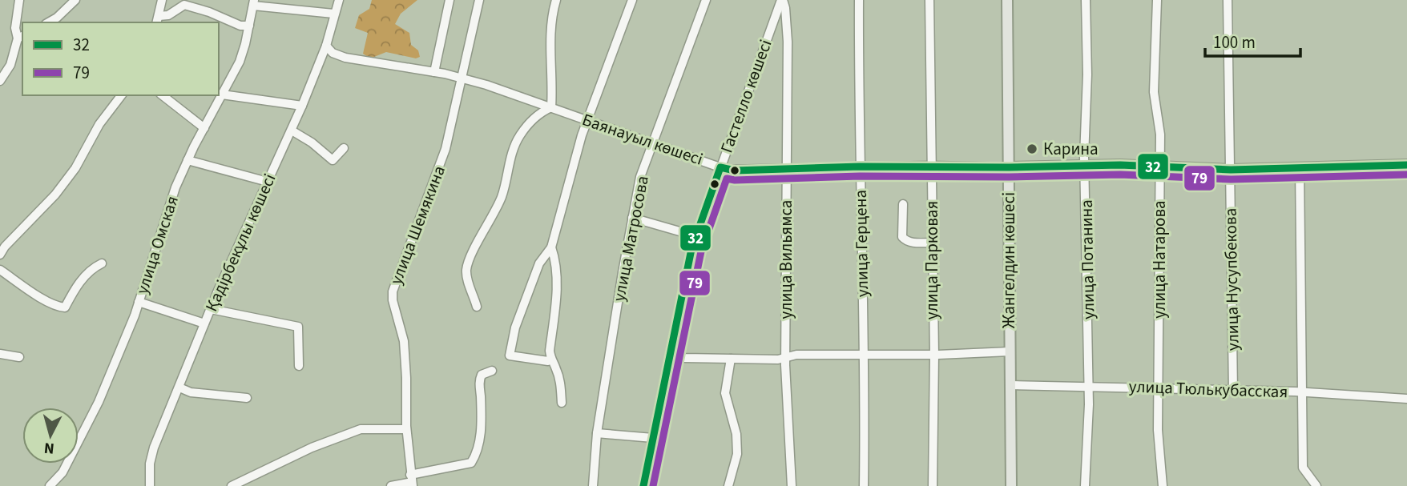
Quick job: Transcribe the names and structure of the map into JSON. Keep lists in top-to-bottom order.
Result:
{
  "streets": {
    "main road": ["Баянауыл көшесі", "Жангелдин көшесі"],
    "street": [
      "Гастелло көшесі",
      "улица Шемякина",
      "улица Матросова",
      "Қадірбекұлы көшесі",
      "улица Герцена",
      "улица Омская",
      "улица Вильямса",
      "улица Потанина",
      "улица Натарова",
      "улица Парковая",
      "улица Нусупбекова",
      "улица Тюлькубасская"
    ]
  },
  "crossings": [
    ["Гастелло көшесі", "Баянауыл көшесі"],
    ["Гастелло көшесі", "улица Вильямса"],
    ["Баянауыл көшесі", "улица Шемякина"],
    ["Баянауыл көшесі", "улица Матросова"],
    ["Баянауыл көшесі", "Қадірбекұлы көшесі"],
    ["Баянауыл көшесі", "улица Герцена"],
    ["Баянауыл көшесі", "улица Вильямса"],
    ["Баянауыл көшесі", "улица Потанина"],
    ["Баянауыл көшесі", "улица Натарова"],
    ["Баянауыл көшесі", "улица Парковая"],
    ["Баянауыл көшесі", "Жангелдин көшесі"],
    ["Баянауыл көшесі", "улица Нусупбекова"],
    ["улица Потанина", "улица Тюлькубасская"],
    ["улица Натарова", "улица Тюлькубасская"],
    ["Жангелдин көшесі", "улица Тюлькубасская"],
    ["улица Нусупбекова", "улица Тюлькубасская"]
  ],
  "places": ["Карина"],
  "lines": ["transit line 32", "transit line 79"],
  "legend": ["32", "79"],
  "scale_bar": "100 m",
  "north": "bottom"
}
